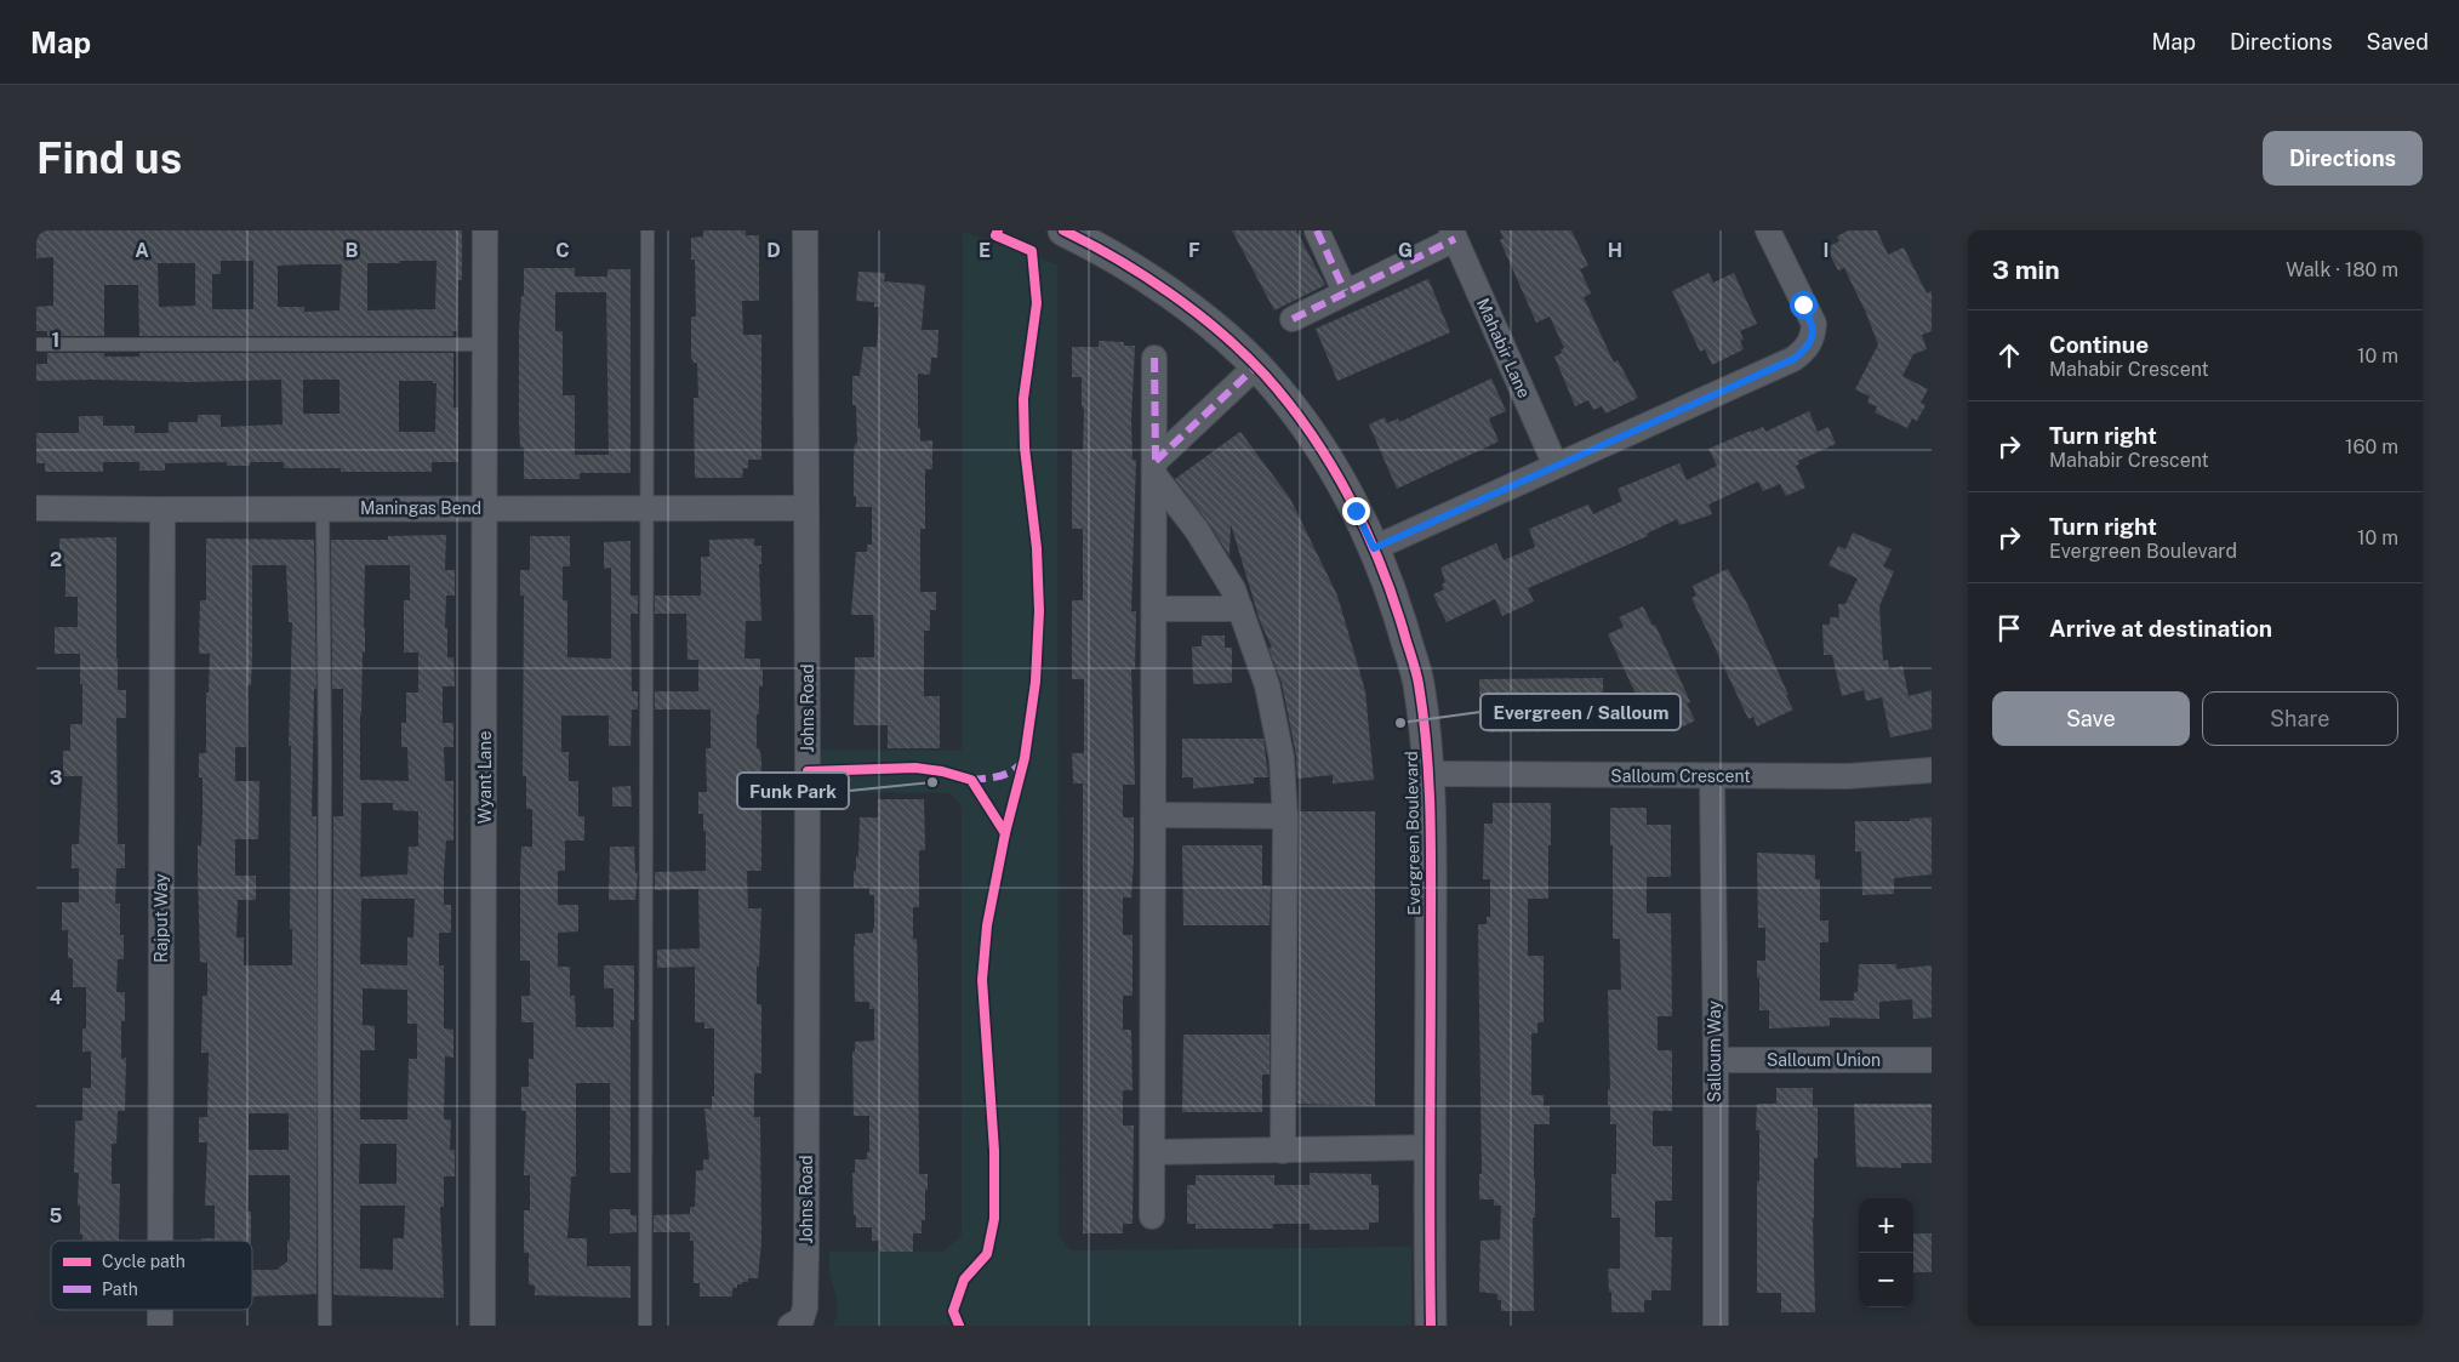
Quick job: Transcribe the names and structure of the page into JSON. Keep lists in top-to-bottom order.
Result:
{
  "streets": {
    "street": [
      "Mahabir Lane",
      "Maningas Bend",
      "Johns Road",
      "Salloum Crescent",
      "Wyant Lane",
      "Evergreen Boulevard",
      "Rajput Way",
      "Salloum Way",
      "Salloum Union"
    ]
  },
  "crossings": [
    ["Maningas Bend", "Johns Road"],
    ["Maningas Bend", "Wyant Lane"],
    ["Maningas Bend", "Rajput Way"],
    ["Salloum Crescent", "Evergreen Boulevard"],
    ["Salloum Crescent", "Salloum Way"],
    ["Salloum Way", "Salloum Union"]
  ],
  "places": ["Evergreen / Salloum", "Funk Park"],
  "legend": ["Cycle path", "Path"],
  "page": {
    "header": "Map",
    "nav": ["Map", "Directions", "Saved"],
    "buttons": [
      "Directions",
      ["Save", "Share"]
    ],
    "title": "Find us",
    "heading": ["3 min", "Walk · 180 m"],
    "list": [
      ["Continue", "Mahabir Crescent", "10 m"],
      ["Turn right", "Mahabir Crescent", "160 m"],
      ["Turn right", "Evergreen Boulevard", "10 m"],
      "Arrive at destination"
    ],
    "map_buttons": ["+", "−"]
  },
  "grid": {
    "columns": [
      "A",
      "B",
      "C",
      "D",
      "E",
      "F",
      "G",
      "H",
      "I"
    ],
    "rows": [
      "1",
      "2",
      "3",
      "4",
      "5"
    ]
  }
}
